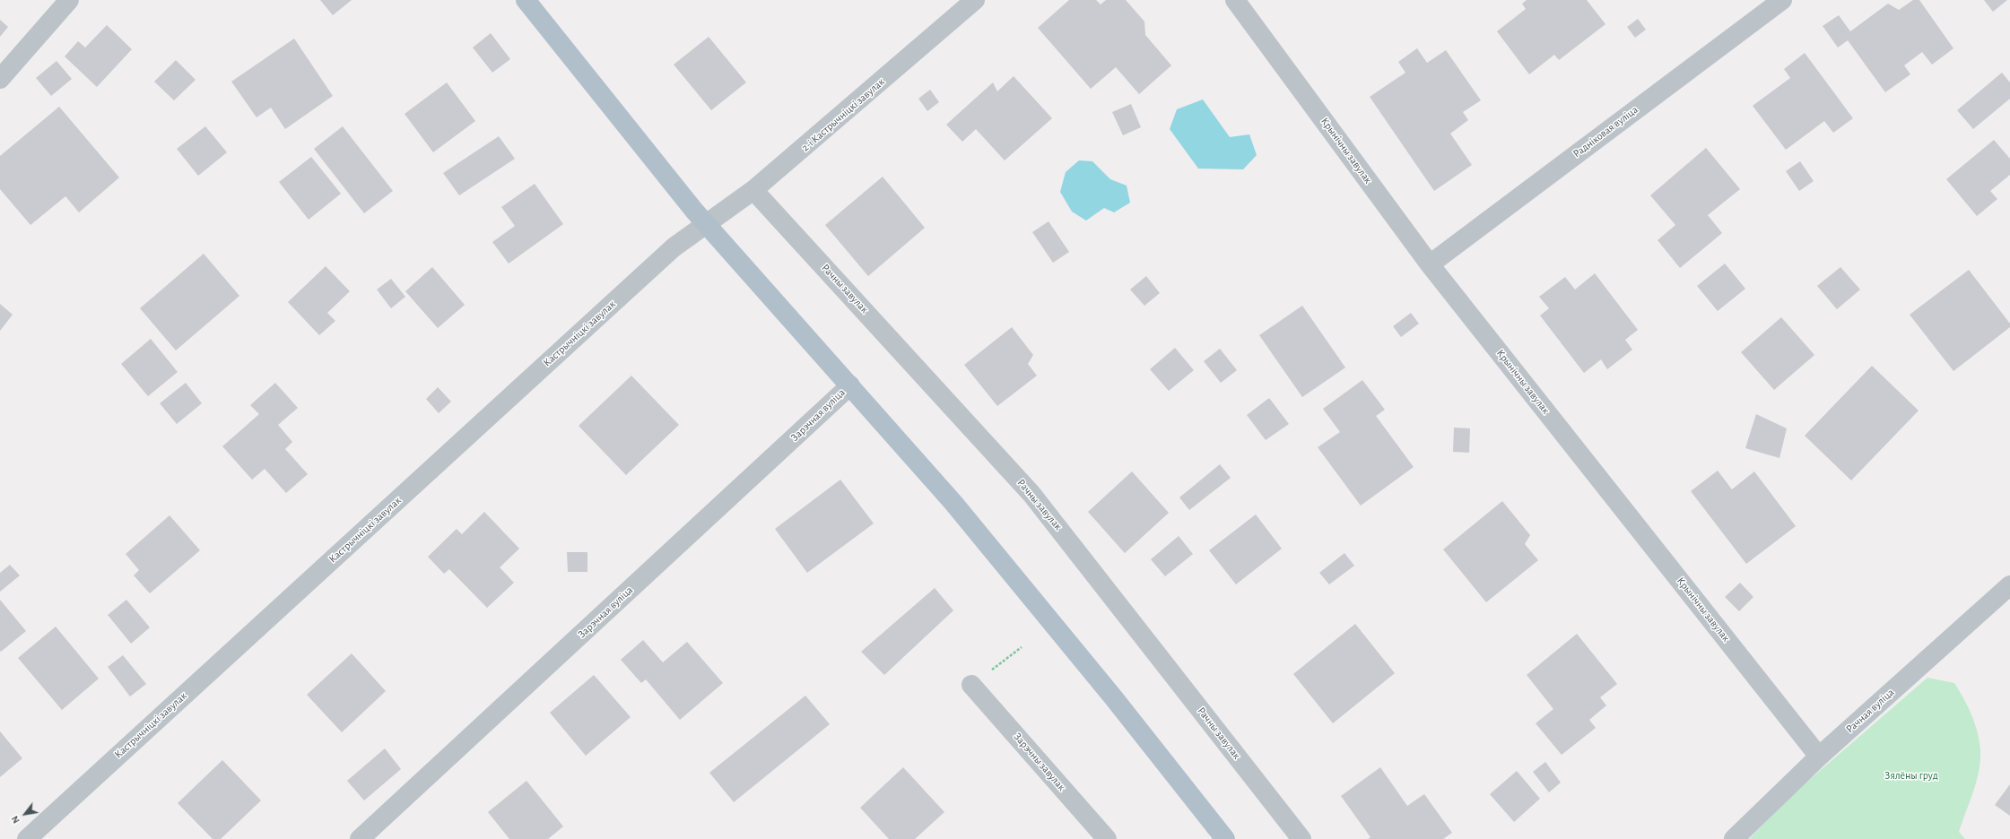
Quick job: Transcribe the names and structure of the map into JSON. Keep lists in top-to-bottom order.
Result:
{
  "streets": {
    "street": [
      "2-і Кастрычніцкі завулак",
      "Радніковая вуліца",
      "Крынічны завулак",
      "Рачны завулак",
      "Кастрычніцкі завулак",
      "Зарэчная вуліца",
      "Рачная вуліца",
      "Зарэчны завулак"
    ]
  },
  "crossings": [
    ["2-і Кастрычніцкі завулак", "Рачны завулак"],
    ["2-і Кастрычніцкі завулак", "Кастрычніцкі завулак"],
    ["Радніковая вуліца", "Крынічны завулак"],
    ["Крынічны завулак", "Рачная вуліца"]
  ],
  "parks": ["Зялёны груд"],
  "north": "bottom left"
}
